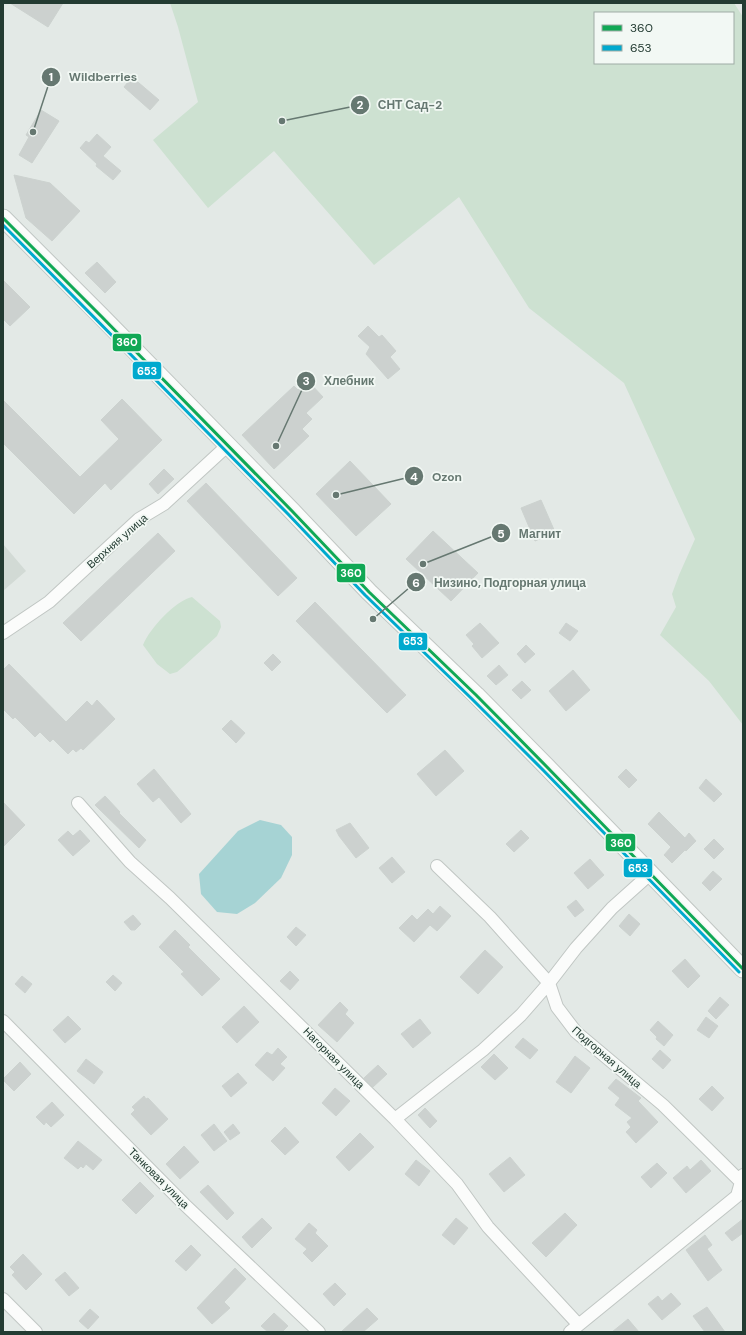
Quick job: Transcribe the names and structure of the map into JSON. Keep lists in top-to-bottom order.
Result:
{
  "streets": {
    "street": [
      "Верхняя улица",
      "Подгорная улица",
      "Нагорная улица",
      "Танковая улица"
    ]
  },
  "places": [
    "СНТ Сад-2",
    "Wildberries",
    "Хлебник",
    "Ozon",
    "Магнит",
    "Низино, Подгорная улица"
  ],
  "lines": ["transit line 360", "transit line 653"],
  "legend": ["360", "653"]
}
